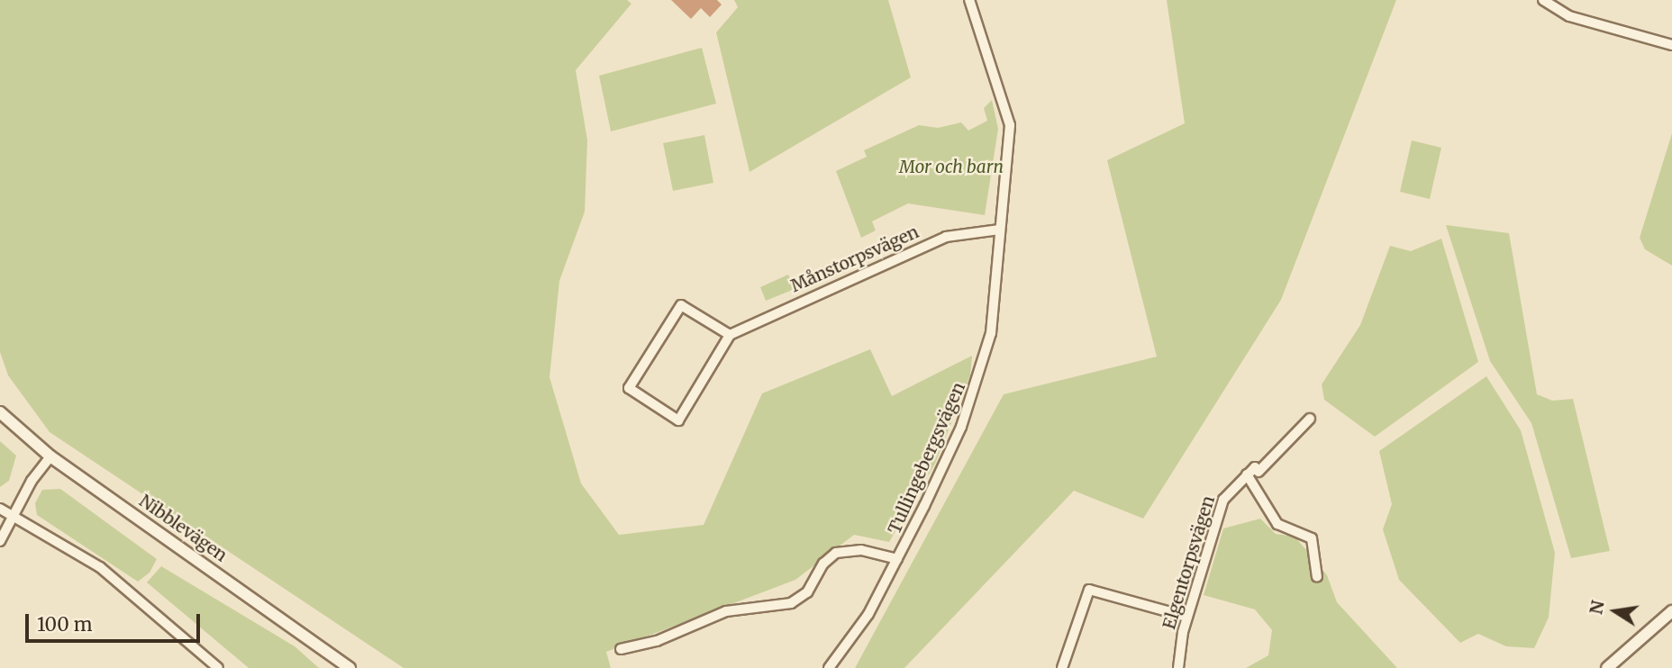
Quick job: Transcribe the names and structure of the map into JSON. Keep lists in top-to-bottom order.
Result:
{
  "streets": {
    "street": [
      "Månstorpsvägen",
      "Tullingebergsvägen",
      "Nibblevägen",
      "Elgentorpsvägen"
    ]
  },
  "crossings": [
    ["Månstorpsvägen", "Tullingebergsvägen"]
  ],
  "parks": ["Mor och barn"],
  "scale_bar": "100 m",
  "north": "left"
}
